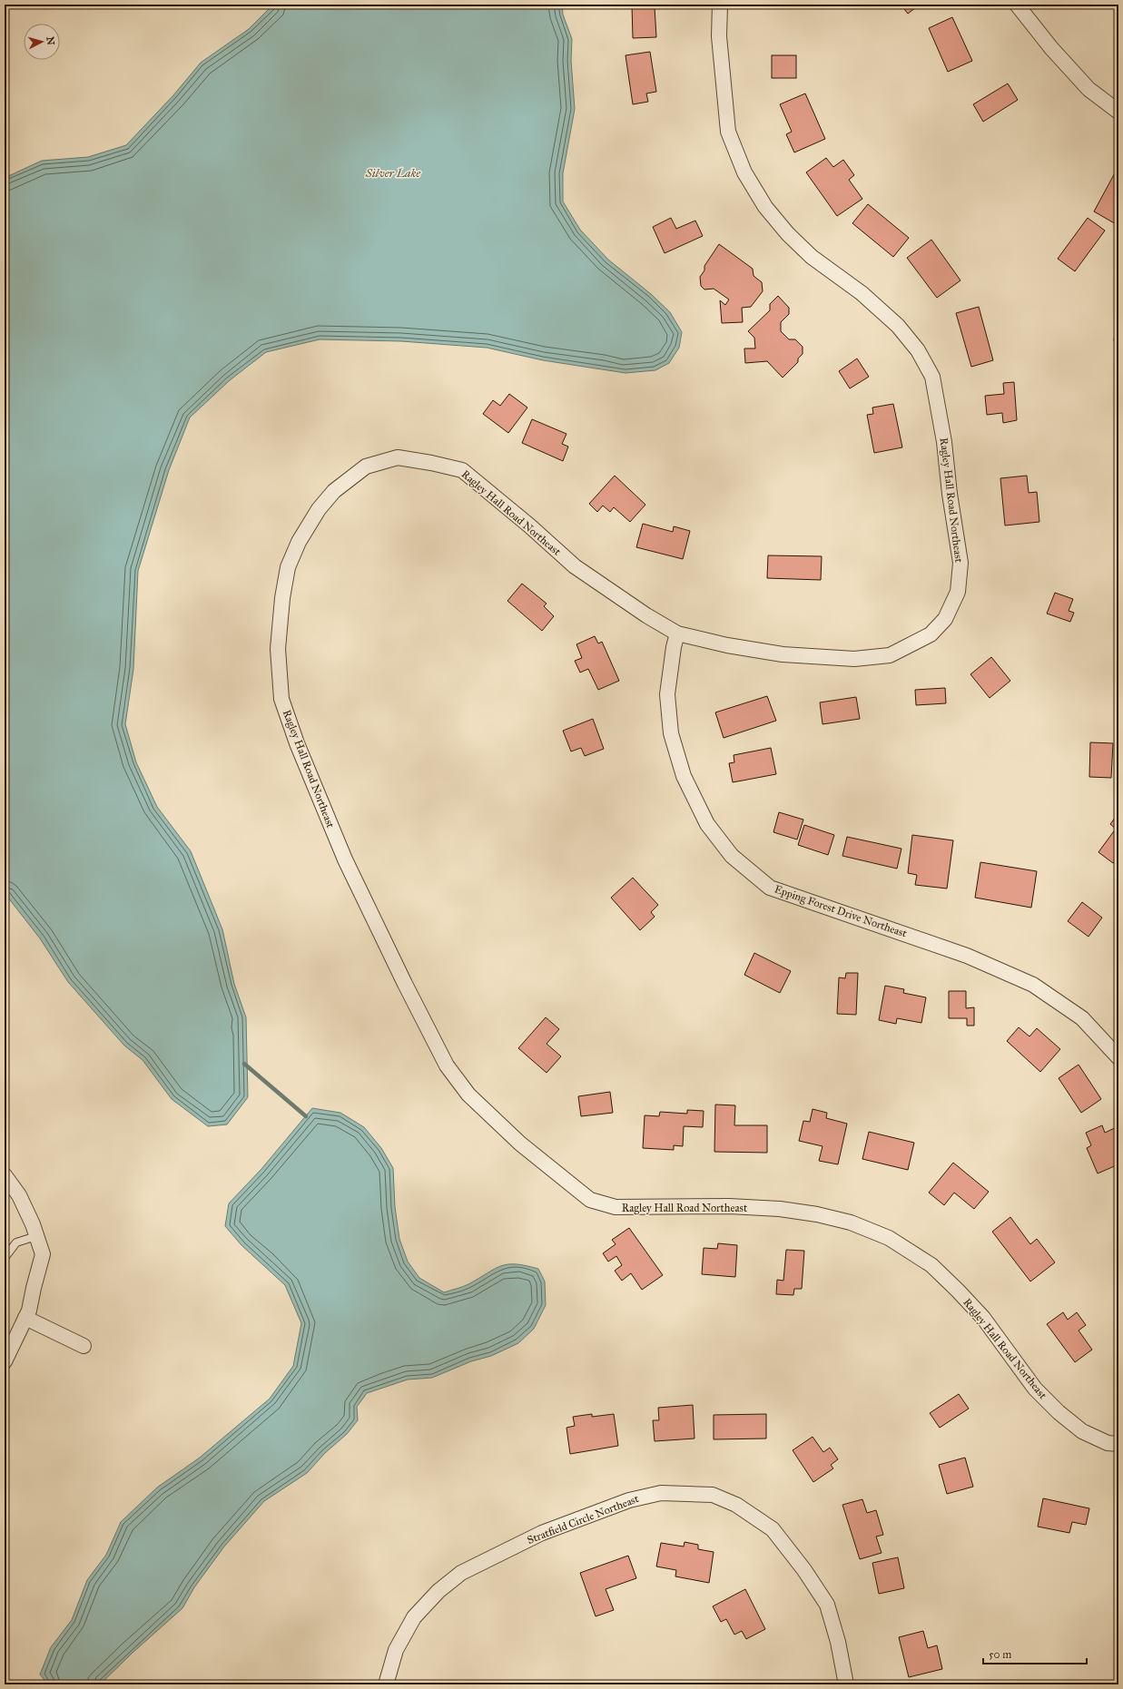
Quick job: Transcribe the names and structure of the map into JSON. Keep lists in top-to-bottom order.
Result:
{
  "streets": {
    "street": ["Ragley Hall Road Northeast", "Epping Forest Drive Northeast", "Stratfield Circle Northeast"]
  },
  "crossings": [
    ["Ragley Hall Road Northeast", "Epping Forest Drive Northeast"]
  ],
  "water": ["Silver Lake"],
  "scale_bar": "50 m",
  "north": "right"
}
